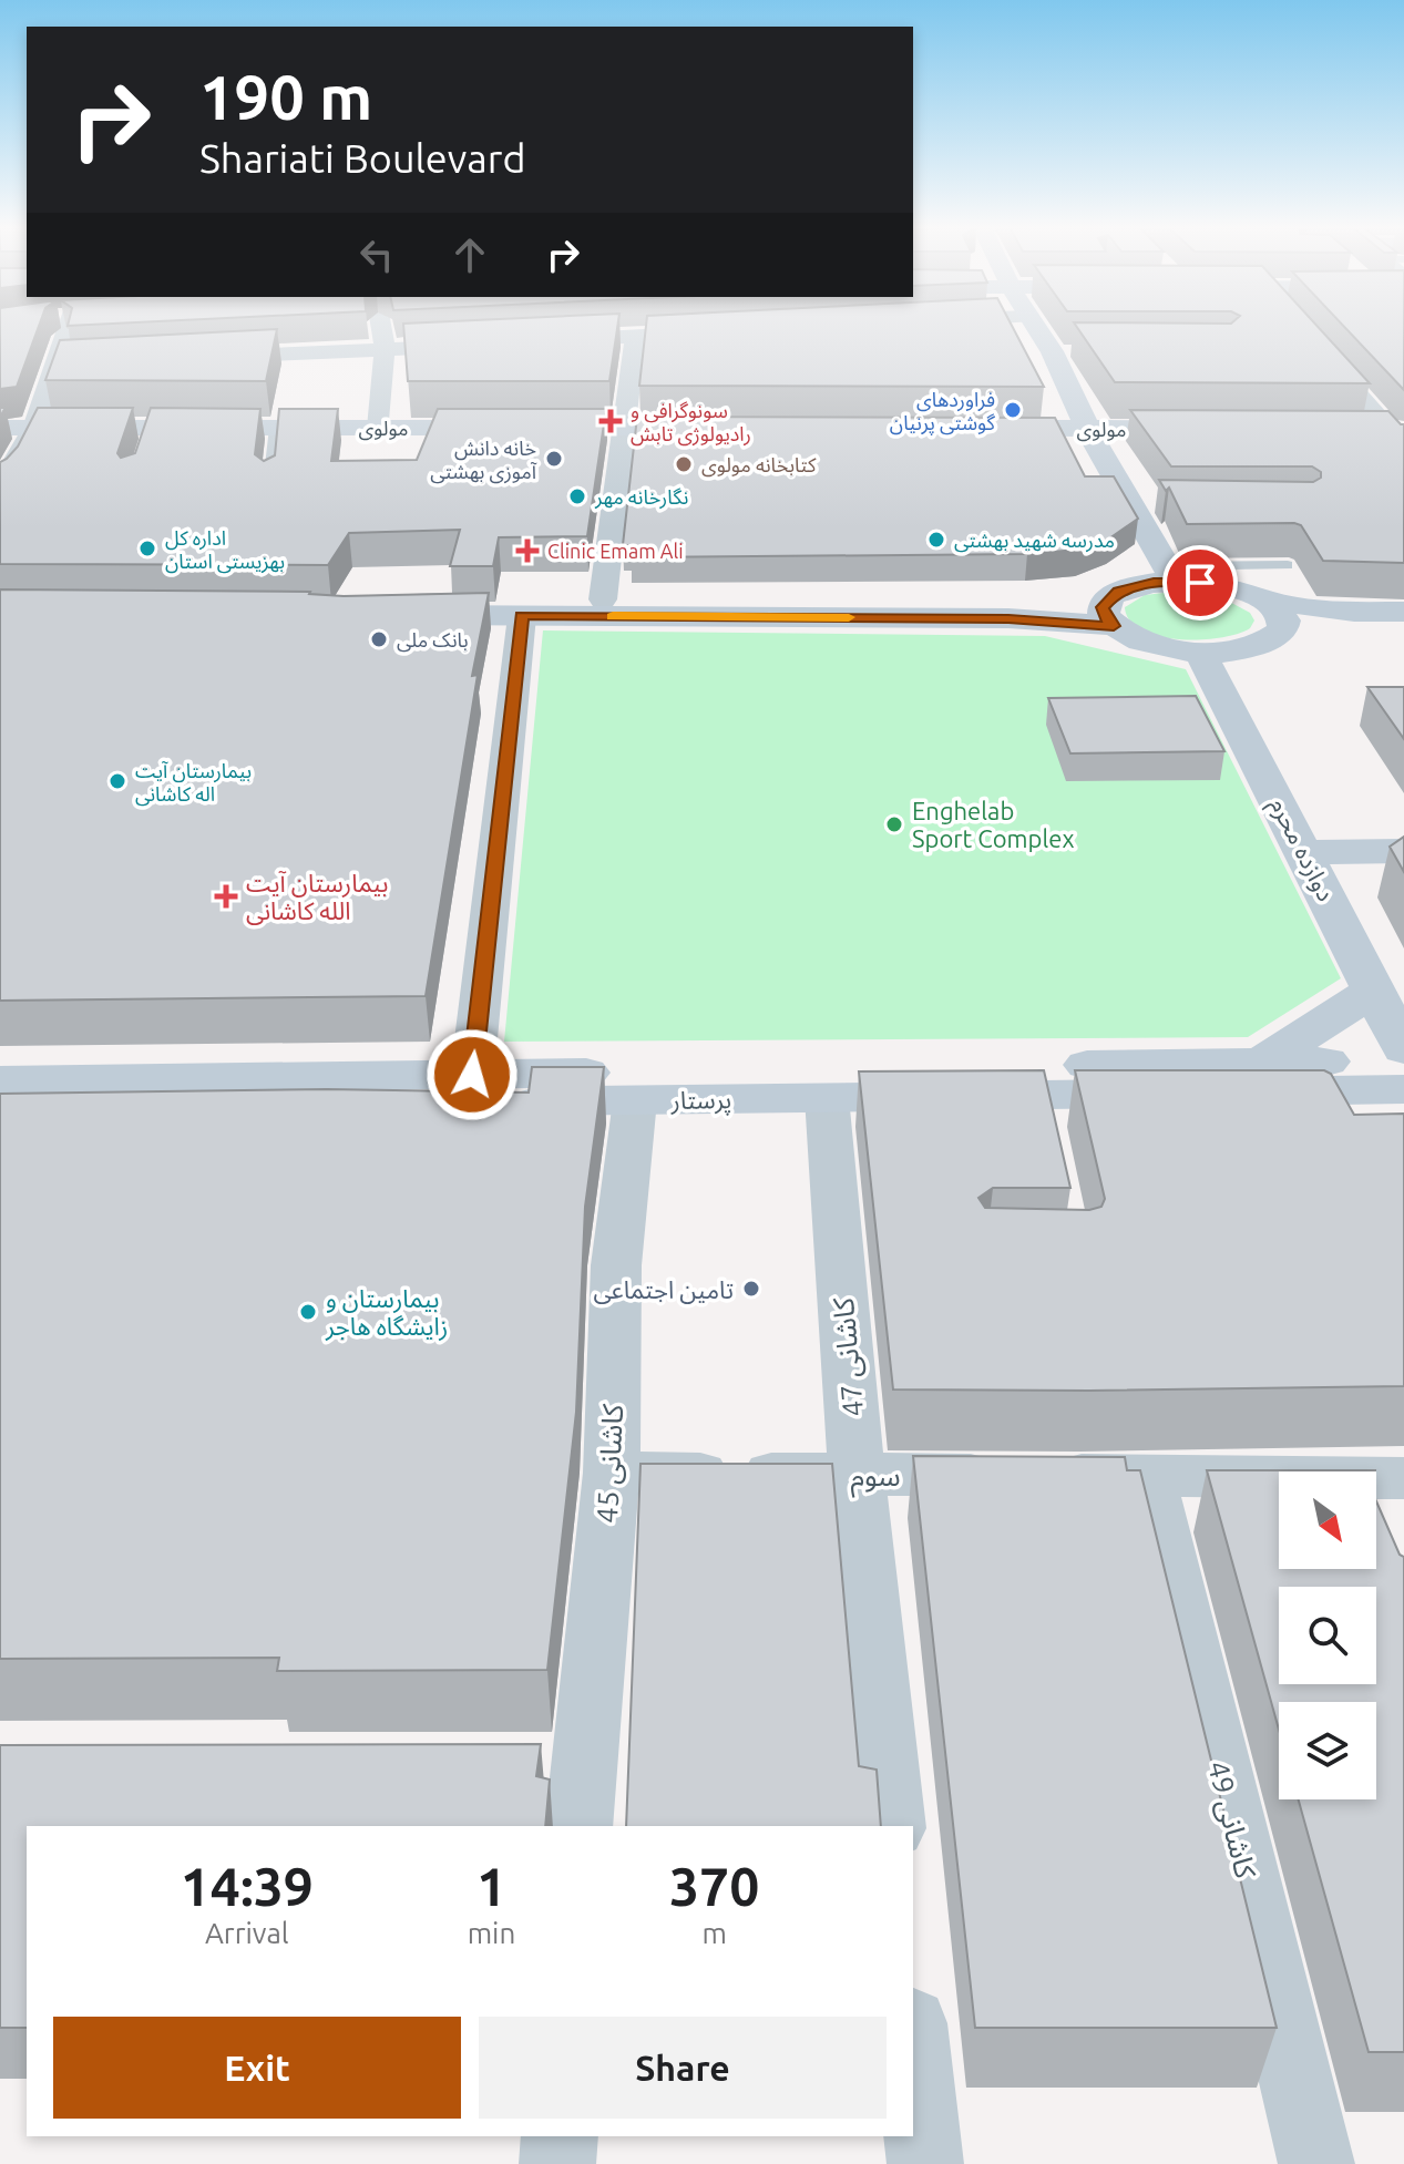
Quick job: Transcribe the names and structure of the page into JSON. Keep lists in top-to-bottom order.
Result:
{
  "streets": {
    "main road": ["مولوی", "دوازده محرم", "پرستار"],
    "street": [
      "کاشانی 47",
      "کاشانی 45",
      "سوم",
      "کاشانی 49"
    ]
  },
  "crossings": [
    ["پرستار", "کاشانی 47"],
    ["پرستار", "کاشانی 45"],
    ["کاشانی 47", "سوم"],
    ["کاشانی 45", "سوم"],
    ["سوم", "کاشانی 49"]
  ],
  "places": {
    "other": [
      "فراوردهای گوشتی پرنیان",
      "خانه دانش آموزی بهشتی",
      "کتابخانه مولوی",
      "نگارخانه مهر",
      "مدرسه شهید بهشتی",
      "اداره کل بهزیستی استان",
      "بانک ملی",
      "بیمارستان آیت اله کاشانی",
      "Enghelab Sport Complex",
      "تامین اجتماعی",
      "بیمارستان و زایشگاه هاجر"
    ],
    "health": ["سونوگرافی و رادیولوژی تابش", "Clinic Emam Ali", "بیمارستان آیت الله کاشانی"]
  },
  "north": "bottom right",
  "page": {
    "turn": ["190 m", "Shariati Boulevard"],
    "eta": [
      "14:39",
      "Arrival",
      "1",
      "min",
      "370",
      "m"
    ],
    "buttons": ["Exit", "Share"]
  }
}
